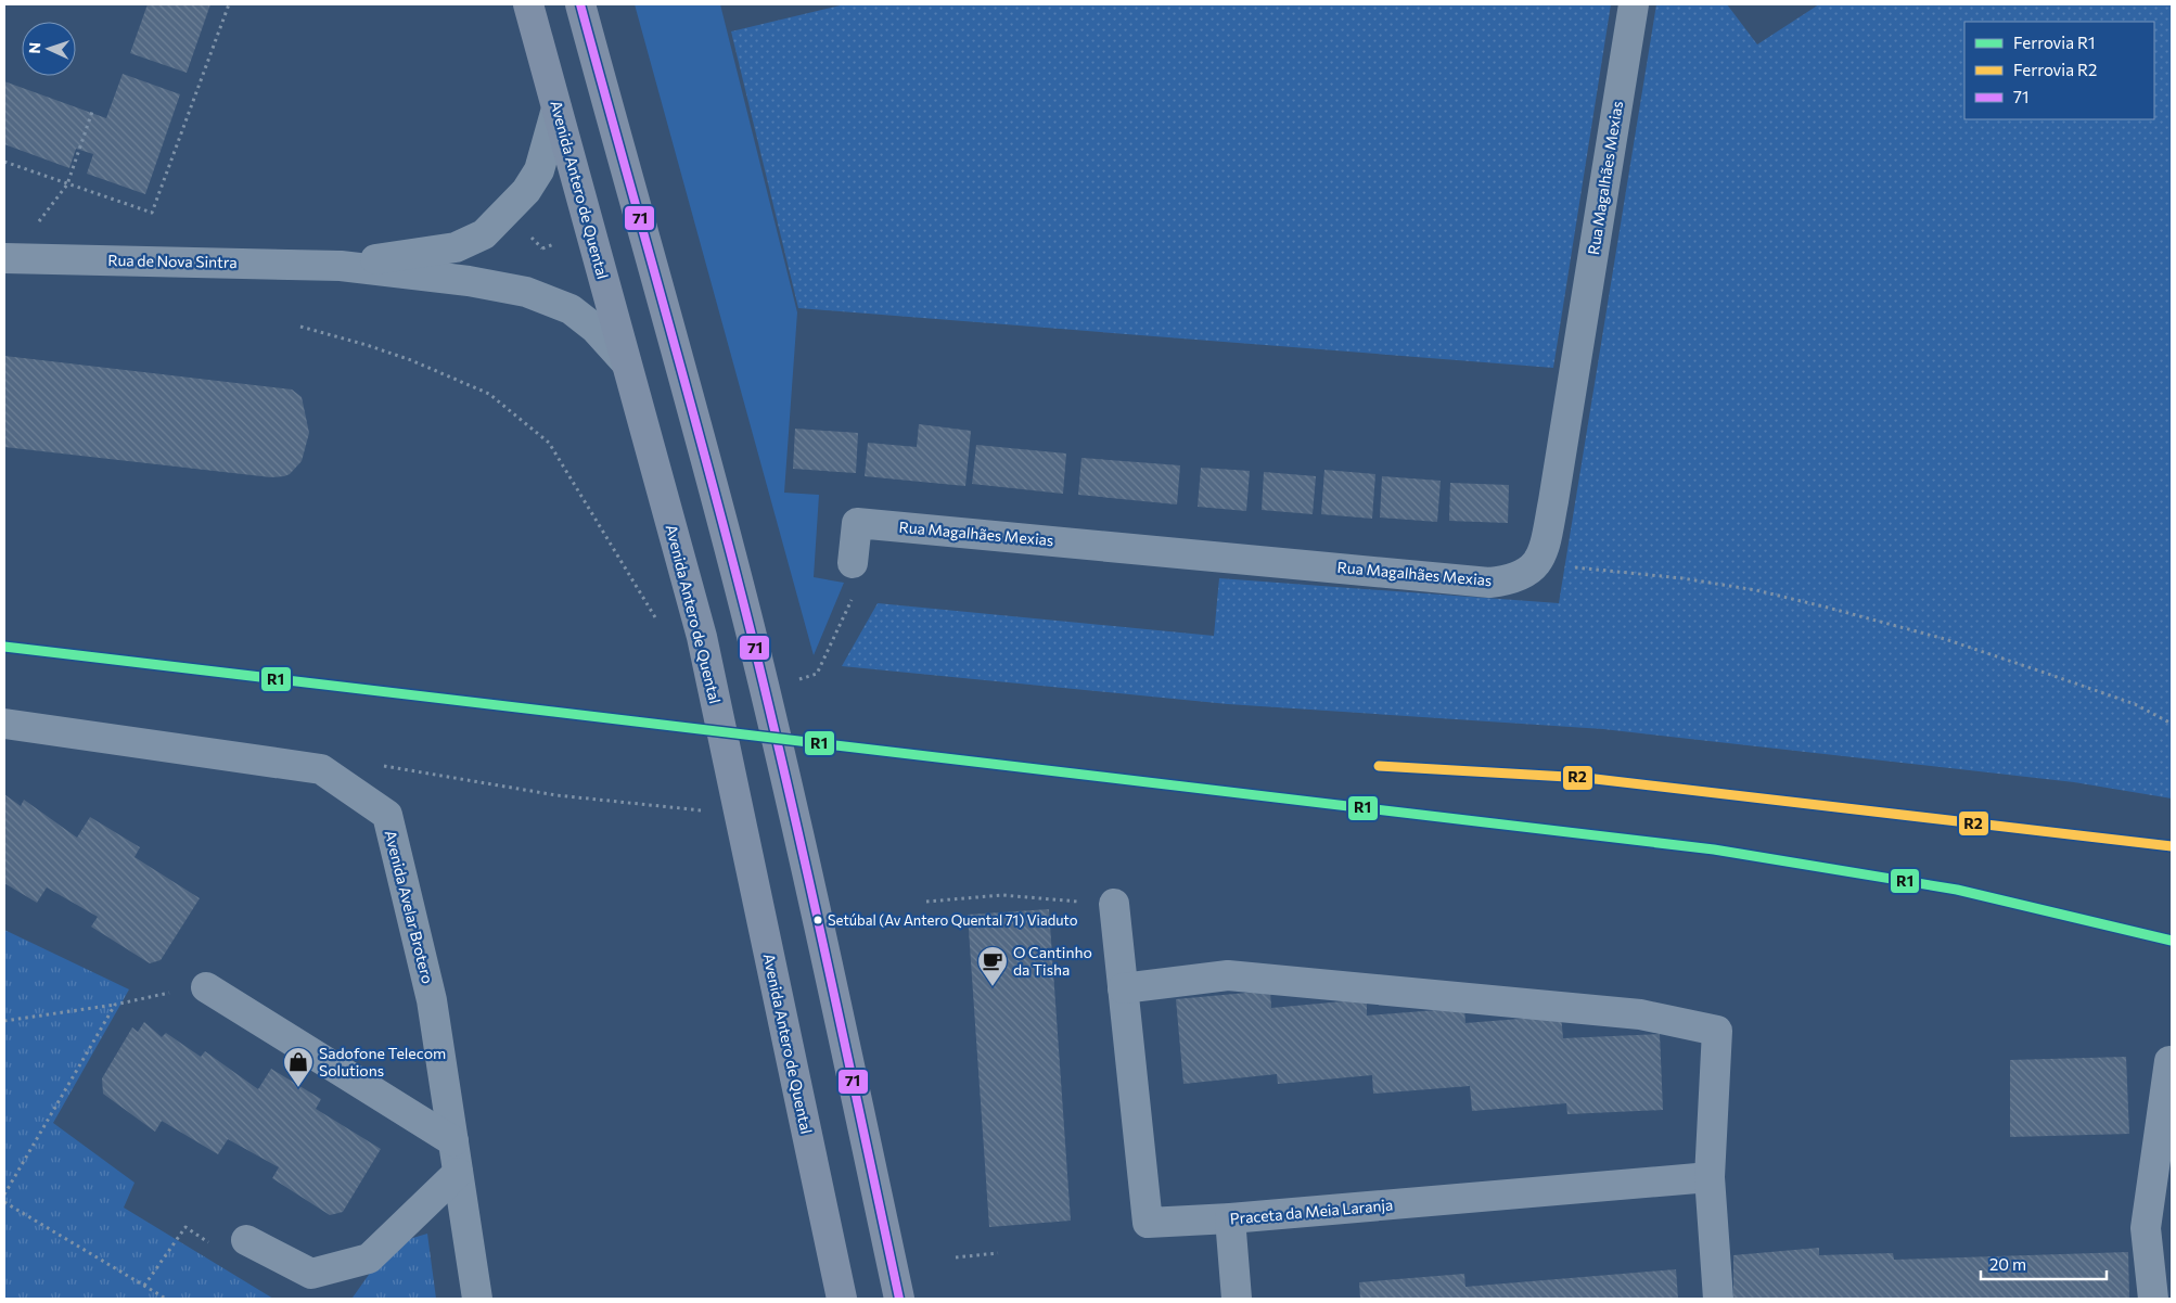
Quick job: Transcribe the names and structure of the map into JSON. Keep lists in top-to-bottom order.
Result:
{
  "streets": {
    "main road": ["Avenida Antero de Quental"],
    "street": [
      "Rua Magalhães Mexias",
      "Rua de Nova Sintra",
      "Avenida Avelar Brotero",
      "Praceta da Meia Laranja"
    ]
  },
  "crossings": [
    ["Avenida Antero de Quental", "Rua de Nova Sintra"]
  ],
  "places": {
    "other": ["Setúbal (Av Antero Quental 71) Viaduto"],
    "cafe": ["O Cantinho da Tisha"],
    "shop": ["Sadofone Telecom Solutions"]
  },
  "lines": ["transit line 71", "rail line R1", "rail line R2"],
  "legend": ["Ferrovia R1", "Ferrovia R2", "71"],
  "scale_bar": "20 m",
  "north": "left"
}
